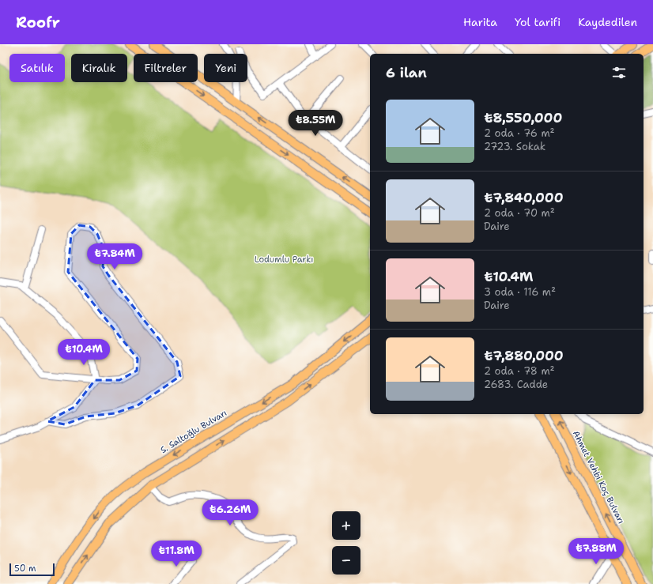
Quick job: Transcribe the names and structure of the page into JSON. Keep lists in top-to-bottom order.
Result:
{
  "streets": {
    "main road": ["S. Saltoğlu Bulvarı", "Ahmet Vehbi Koç Bulvarı"]
  },
  "parks": ["Lodumlu Parkı"],
  "scale_bar": "50 m",
  "page": {
    "header": "Roofr",
    "nav": ["Harita", "Yol tarifi", "Kaydedilen"],
    "chip": [
      "Satılık",
      "Kiralık",
      "Filtreler",
      "Yeni"
    ],
    "heading": "6 ilan",
    "list": [
      {
        "name": "₺8,550,000",
        "note": "2 oda · 76 m² · 2723. Sokak"
      },
      {
        "name": "₺7,840,000",
        "note": "2 oda · 70 m² · Daire"
      },
      {
        "name": "₺10.4M",
        "note": "3 oda · 116 m² · Daire"
      },
      {
        "name": "₺7,880,000",
        "note": "2 oda · 78 m² · 2683. Cadde"
      }
    ],
    "price": [
      "₺8.55M",
      "₺7.84M",
      "₺10.4M",
      "₺6.26M",
      "₺7.88M",
      "₺11.8M"
    ],
    "map_buttons": ["+", "−"],
    "scale": "50 m"
  }
}
